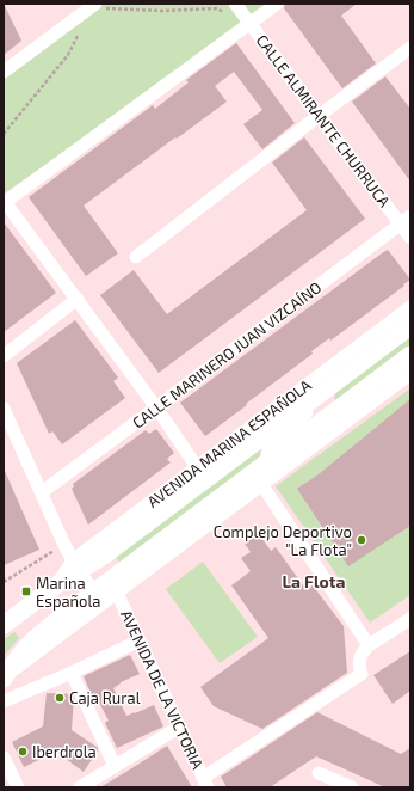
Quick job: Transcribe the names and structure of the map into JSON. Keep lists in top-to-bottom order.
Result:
{
  "streets": {
    "main road": ["AVENIDA MARINA ESPAÑOLA"],
    "street": ["CALLE ALMIRANTE CHURRUCA", "CALLE MARINERO JUAN VIZCAÍNO", "AVENIDA DE LA VICTORIA"]
  },
  "crossings": [
    ["CALLE ALMIRANTE CHURRUCA", "CALLE MARINERO JUAN VIZCAÍNO"],
    ["AVENIDA MARINA ESPAÑOLA", "AVENIDA DE LA VICTORIA"]
  ],
  "districts": ["La Flota"],
  "places": {
    "other": ["Complejo Deportivo \"La Flota\"", "Caja Rural", "Iberdrola"],
    "transit": ["Marina Española"]
  }
}
